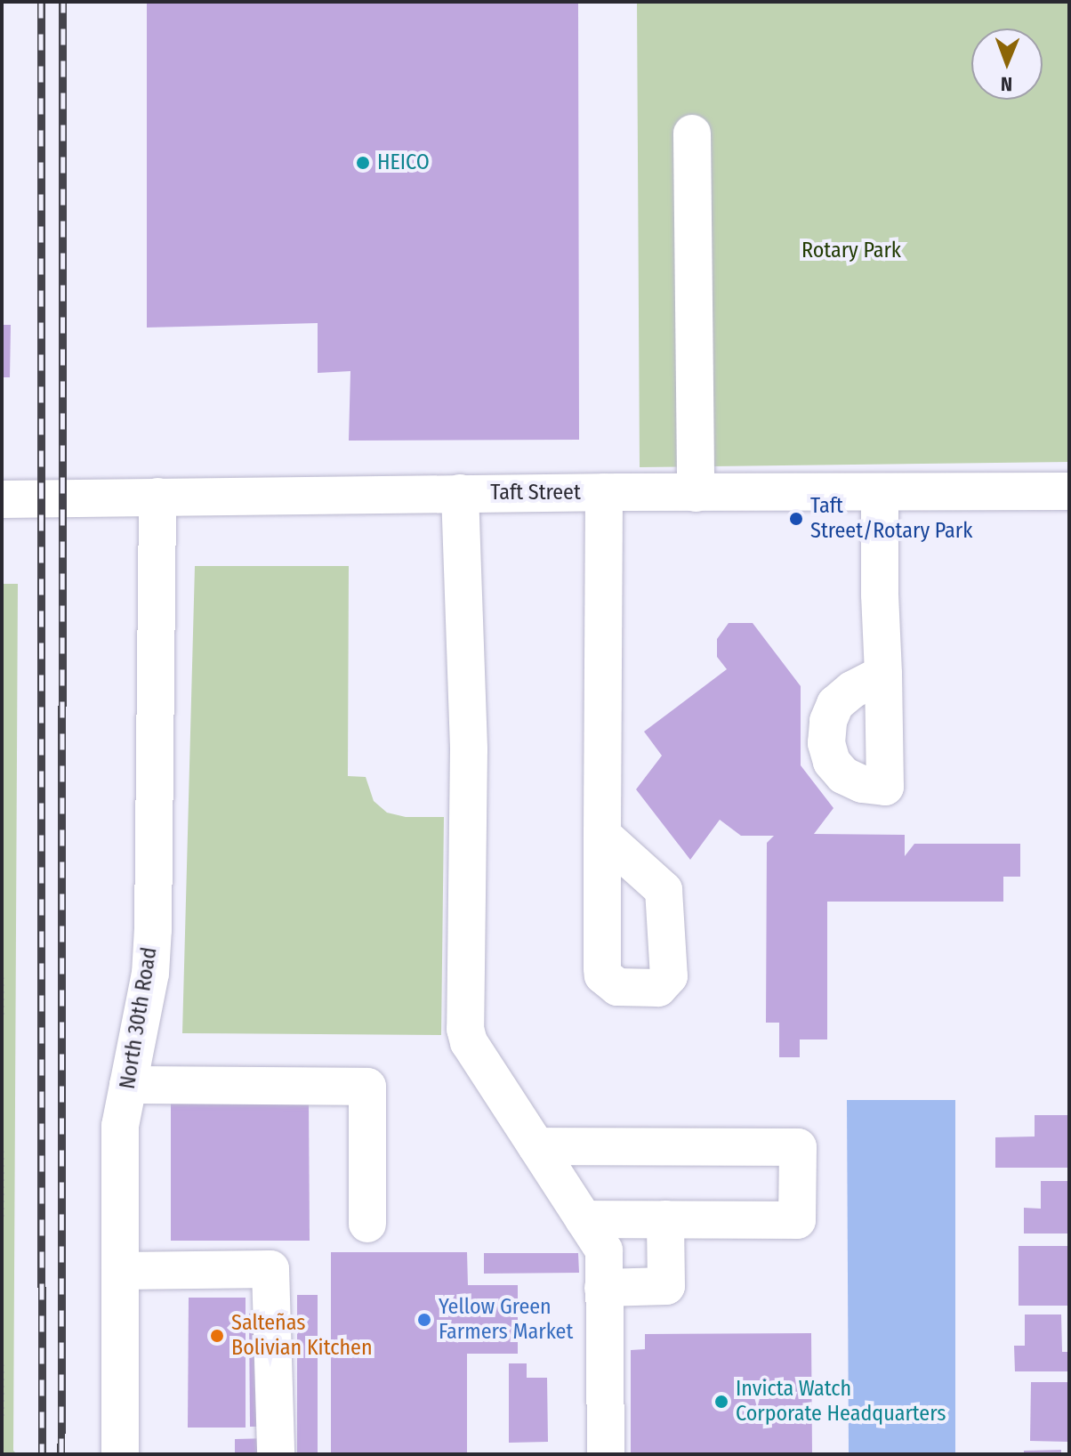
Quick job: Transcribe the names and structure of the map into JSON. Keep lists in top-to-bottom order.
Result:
{
  "streets": {
    "street": ["Taft Street", "North 30th Road"]
  },
  "crossings": [
    ["Taft Street", "North 30th Road"]
  ],
  "parks": ["Rotary Park"],
  "places": [
    "HEICO",
    "Taft Street/Rotary Park",
    "Yellow Green Farmers Market",
    "Salteñas Bolivian Kitchen",
    "Invicta Watch Corporate Headquarters"
  ],
  "north": "bottom"
}
